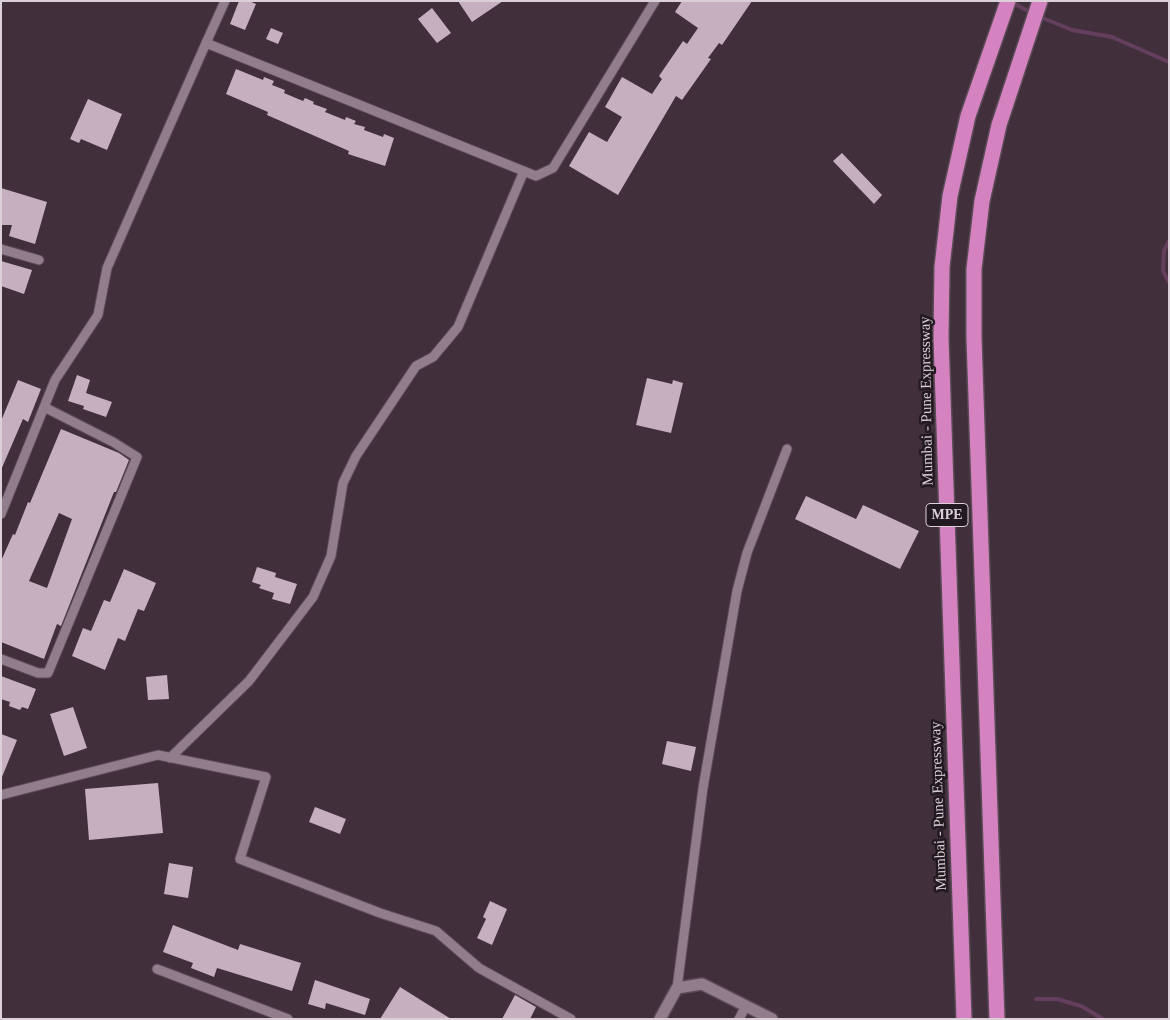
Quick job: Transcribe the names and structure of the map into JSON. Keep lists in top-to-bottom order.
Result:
{
  "streets": {
    "highway": ["Mumbai - Pune Expressway", "MPE"]
  }
}
